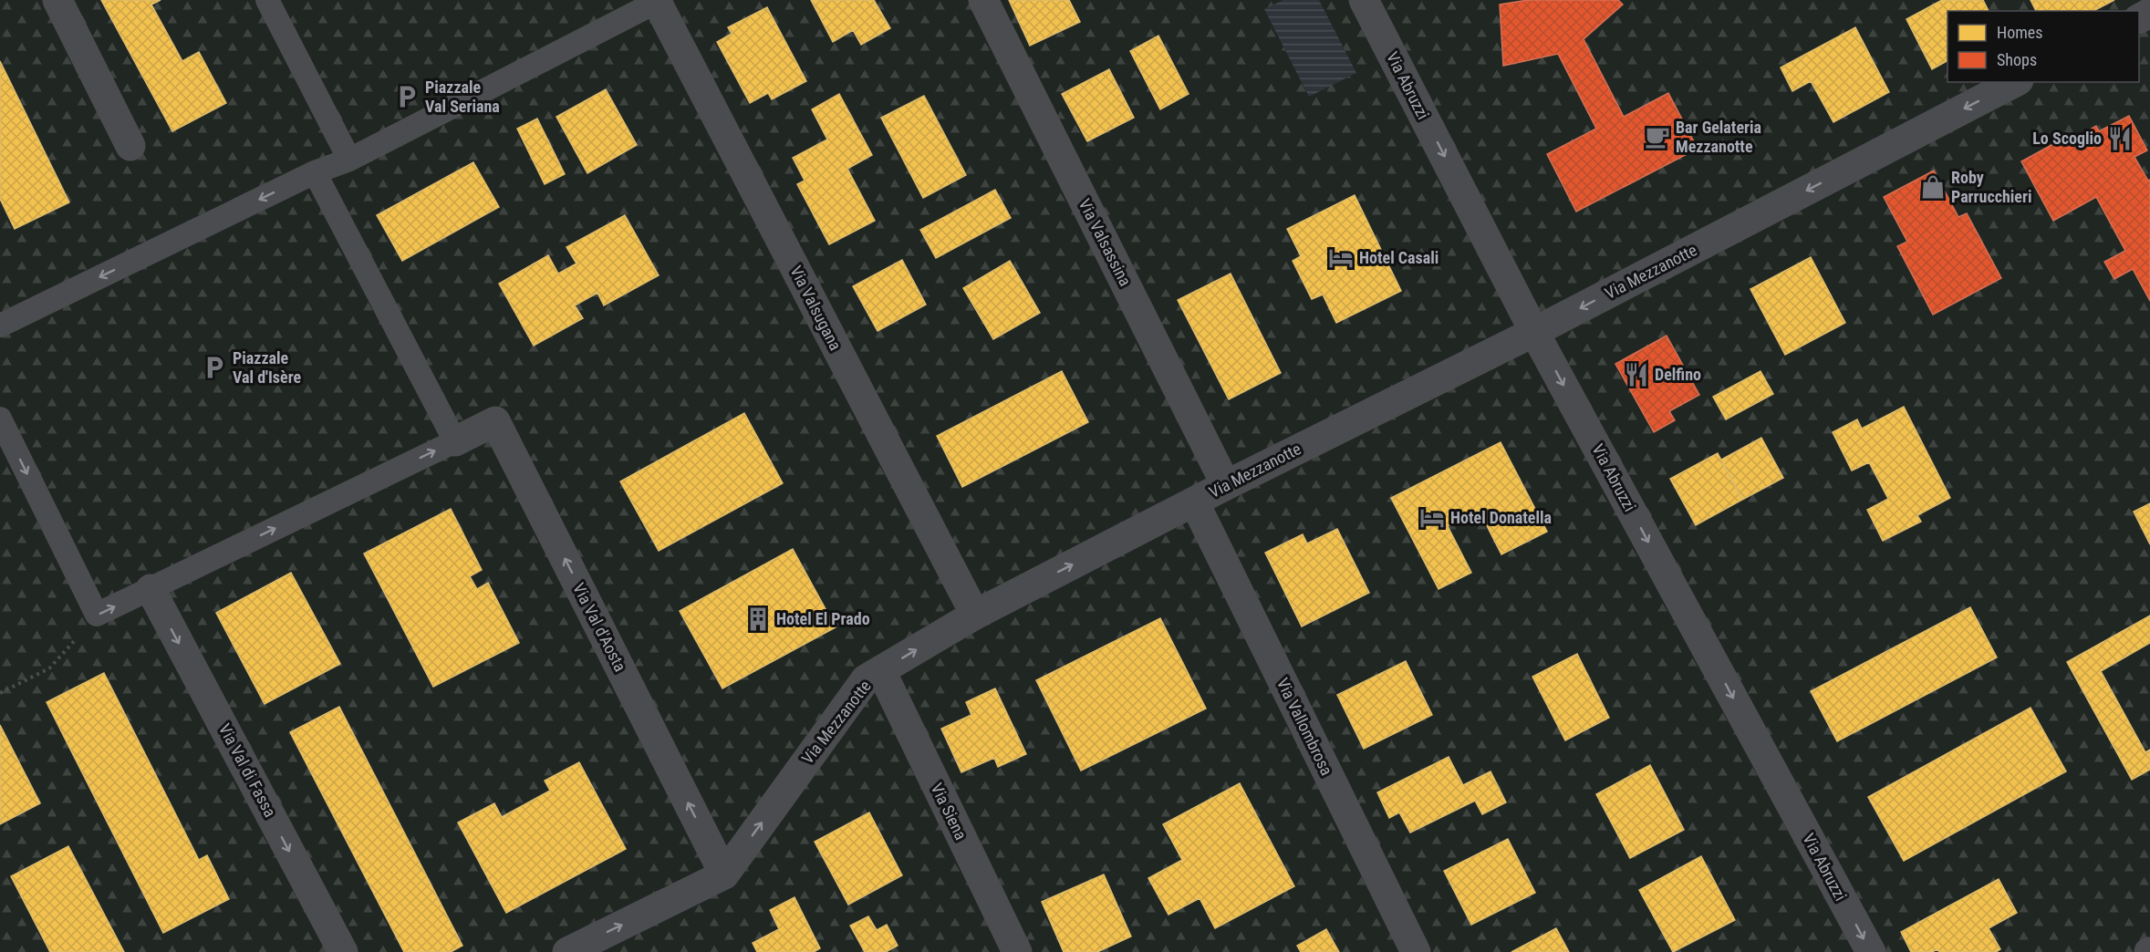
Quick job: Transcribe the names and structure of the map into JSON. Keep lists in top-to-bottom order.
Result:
{
  "streets": {
    "street": [
      "Via Abruzzi",
      "Via Valsassina",
      "Via Mezzanotte",
      "Via Valsugana",
      "Via Val d'Aosta",
      "Via Vallombrosa",
      "Via Val di Fassa",
      "Via Siena"
    ]
  },
  "crossings": [
    ["Via Abruzzi", "Via Mezzanotte"],
    ["Via Valsassina", "Via Mezzanotte"],
    ["Via Mezzanotte", "Via Valsugana"],
    ["Via Mezzanotte", "Via Val d'Aosta"],
    ["Via Mezzanotte", "Via Vallombrosa"],
    ["Via Mezzanotte", "Via Siena"]
  ],
  "one_way": ["Via Abruzzi", "Via Val d'Aosta", "Via Val di Fassa"],
  "places": {
    "parking": ["Piazzale Val Seriana", "Piazzale Val d'Isère"],
    "cafe": ["Bar Gelateria Mezzanotte"],
    "restaurant": ["Lo Scoglio", "Delfino"],
    "shop": ["Roby Parrucchieri"],
    "hotel": ["Hotel Casali", "Hotel Donatella"],
    "building": ["Hotel El Prado"]
  },
  "legend": ["Homes", "Shops"]
}
